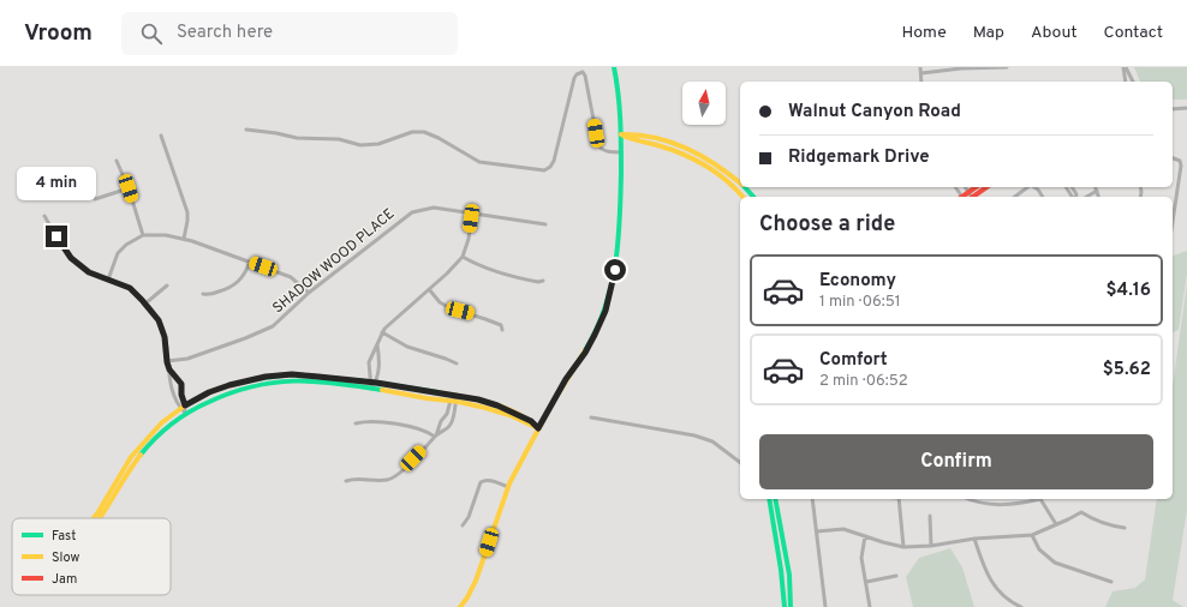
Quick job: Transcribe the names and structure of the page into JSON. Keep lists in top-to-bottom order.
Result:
{
  "streets": {
    "street": ["SHADOW WOOD PLACE"]
  },
  "legend": ["Fast", "Slow", "Jam"],
  "north": "top",
  "page": {
    "header": "Vroom",
    "search": "Search here",
    "nav": [
      "Home",
      "Map",
      "About",
      "Contact"
    ],
    "banner": ["Walnut Canyon Road", "Ridgemark Drive"],
    "bubble": "4 min",
    "heading": "Choose a ride",
    "list": [
      {
        "name": "Economy",
        "note": "1 min · 06:51",
        "value": "$4.16"
      },
      {
        "name": "Comfort",
        "note": "2 min · 06:52",
        "value": "$5.62"
      }
    ],
    "buttons": "Confirm"
  }
}
